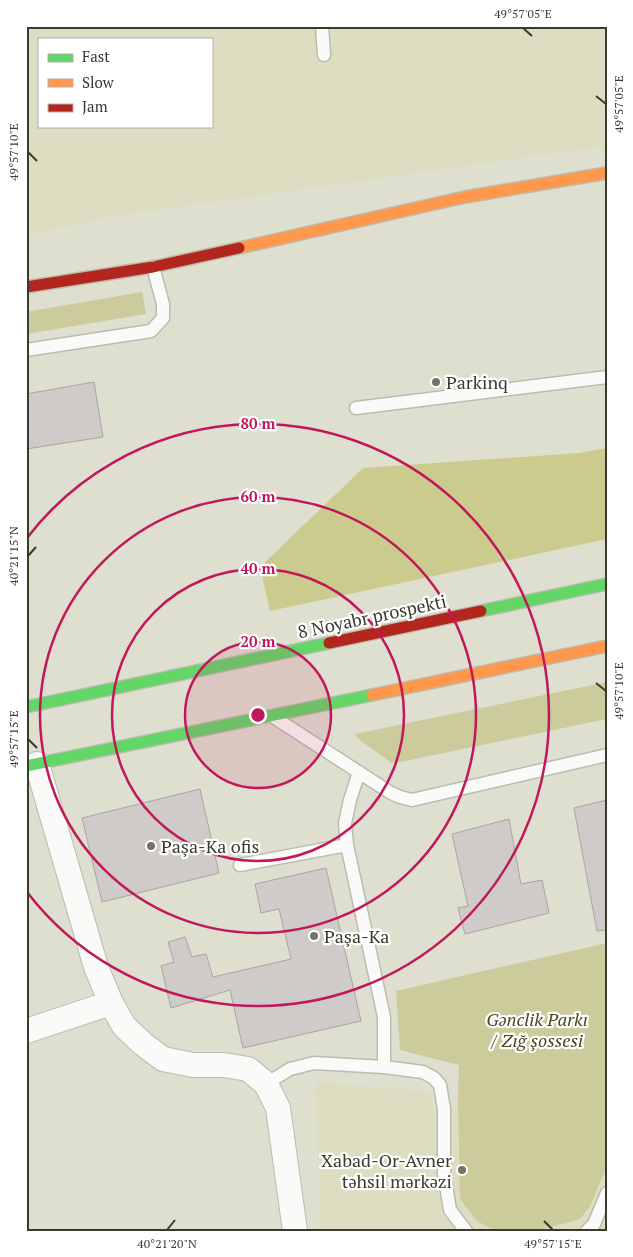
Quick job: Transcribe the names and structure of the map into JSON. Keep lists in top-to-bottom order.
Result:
{
  "streets": {
    "main road": ["8 Noyabr prospekti"]
  },
  "parks": ["Gənclik Parkı / Zığ şossesi"],
  "places": [
    "Parkinq",
    "Paşa-Ka ofis",
    "Paşa-Ka",
    "Xabad-Or-Avner təhsil mərkəzi"
  ],
  "legend": ["Fast", "Slow", "Jam"],
  "coordinates": [
    "49°57'05\"E",
    "49°57'10\"E",
    "40°21'15\"N",
    "49°57'15\"E",
    "40°21'20\"N"
  ],
  "rings": [
    "80 m",
    "60 m",
    "40 m",
    "20 m"
  ]
}
